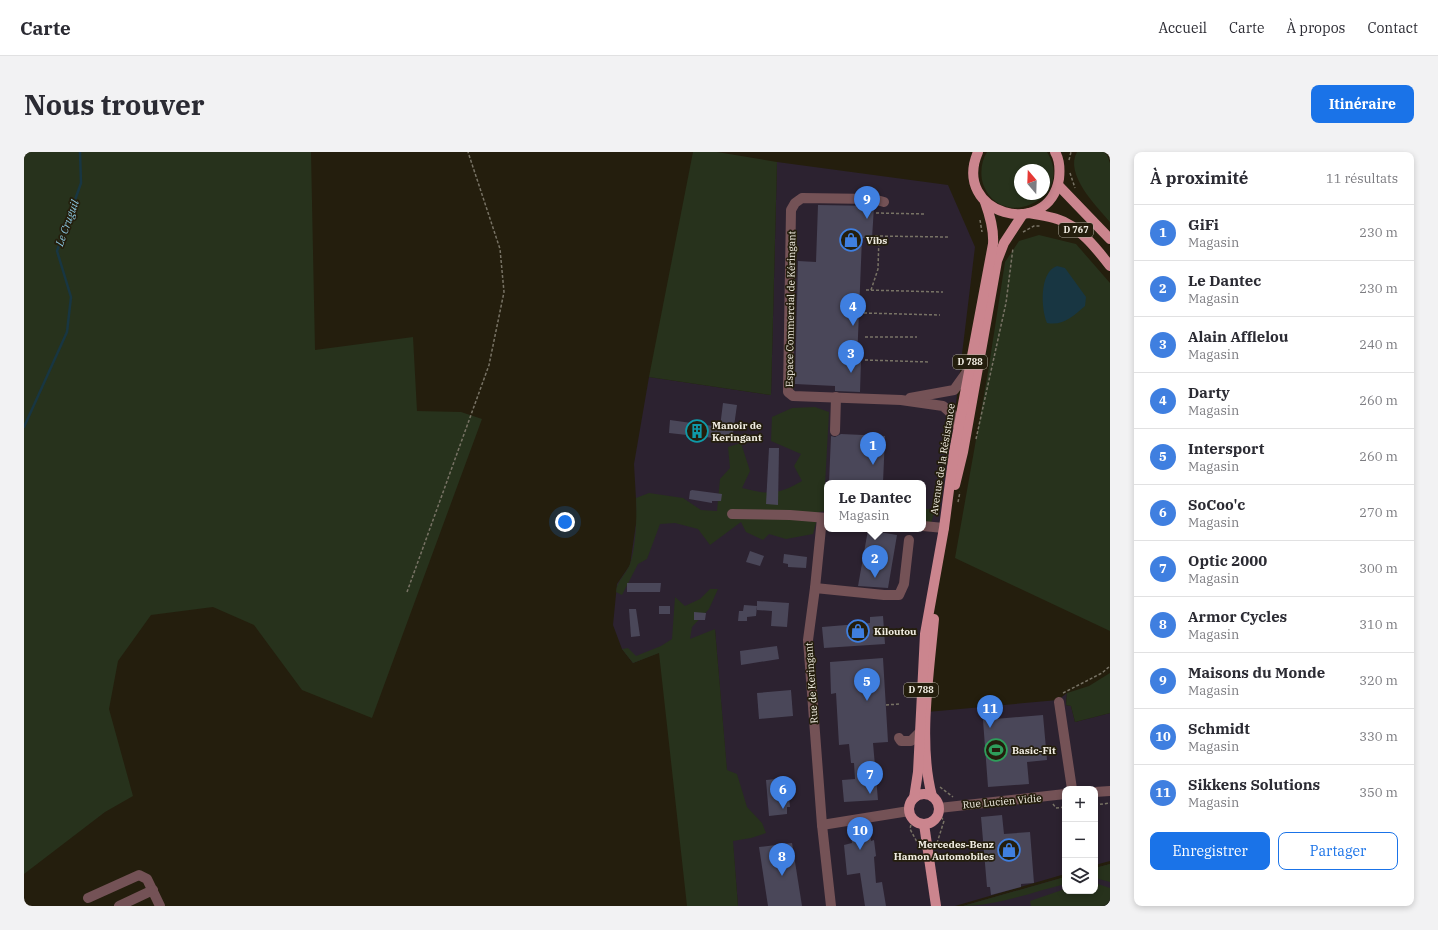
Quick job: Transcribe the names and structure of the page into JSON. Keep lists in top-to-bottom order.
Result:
{
  "streets": {
    "main road": ["D 767", "D 788", "Avenue de la Résistance"],
    "street": ["Espace Commercial de Kéringant", "Rue de Keringant", "Rue Lucien Vidie"]
  },
  "crossings": [
    ["D 767", "Avenue de la Résistance"],
    ["Avenue de la Résistance", "Rue Lucien Vidie"]
  ],
  "water": ["Le Cruguil"],
  "places": {
    "shop": ["Vibs", "Kiloutou", "Mercedes-Benz Hamon Automobiles"],
    "building": ["Manoir de Keringant"],
    "sports": ["Basic-Fit"]
  },
  "north": "top",
  "page": {
    "header": "Carte",
    "nav": [
      "Accueil",
      "Carte",
      "À propos",
      "Contact"
    ],
    "buttons": [
      "Itinéraire",
      ["Enregistrer", "Partager"]
    ],
    "title": "Nous trouver",
    "heading": ["À proximité", "11 résultats"],
    "pins": [
      "9",
      "4",
      "3",
      "1",
      "2",
      "5",
      "11",
      "7",
      "6",
      "10",
      "8"
    ],
    "list": [
      {
        "mark": "1",
        "name": "GiFi",
        "note": "Magasin",
        "value": "230 m"
      },
      {
        "mark": "2",
        "name": "Le Dantec",
        "note": "Magasin",
        "value": "230 m"
      },
      {
        "mark": "3",
        "name": "Alain Afflelou",
        "note": "Magasin",
        "value": "240 m"
      },
      {
        "mark": "4",
        "name": "Darty",
        "note": "Magasin",
        "value": "260 m"
      },
      {
        "mark": "5",
        "name": "Intersport",
        "note": "Magasin",
        "value": "260 m"
      },
      {
        "mark": "6",
        "name": "SoCoo'c",
        "note": "Magasin",
        "value": "270 m"
      },
      {
        "mark": "7",
        "name": "Optic 2000",
        "note": "Magasin",
        "value": "300 m"
      },
      {
        "mark": "8",
        "name": "Armor Cycles",
        "note": "Magasin",
        "value": "310 m"
      },
      {
        "mark": "9",
        "name": "Maisons du Monde",
        "note": "Magasin",
        "value": "320 m"
      },
      {
        "mark": "10",
        "name": "Schmidt",
        "note": "Magasin",
        "value": "330 m"
      },
      {
        "mark": "11",
        "name": "Sikkens Solutions",
        "note": "Magasin",
        "value": "350 m"
      }
    ],
    "popup": ["Le Dantec", "Magasin"],
    "map_buttons": ["+", "−"]
  }
}
